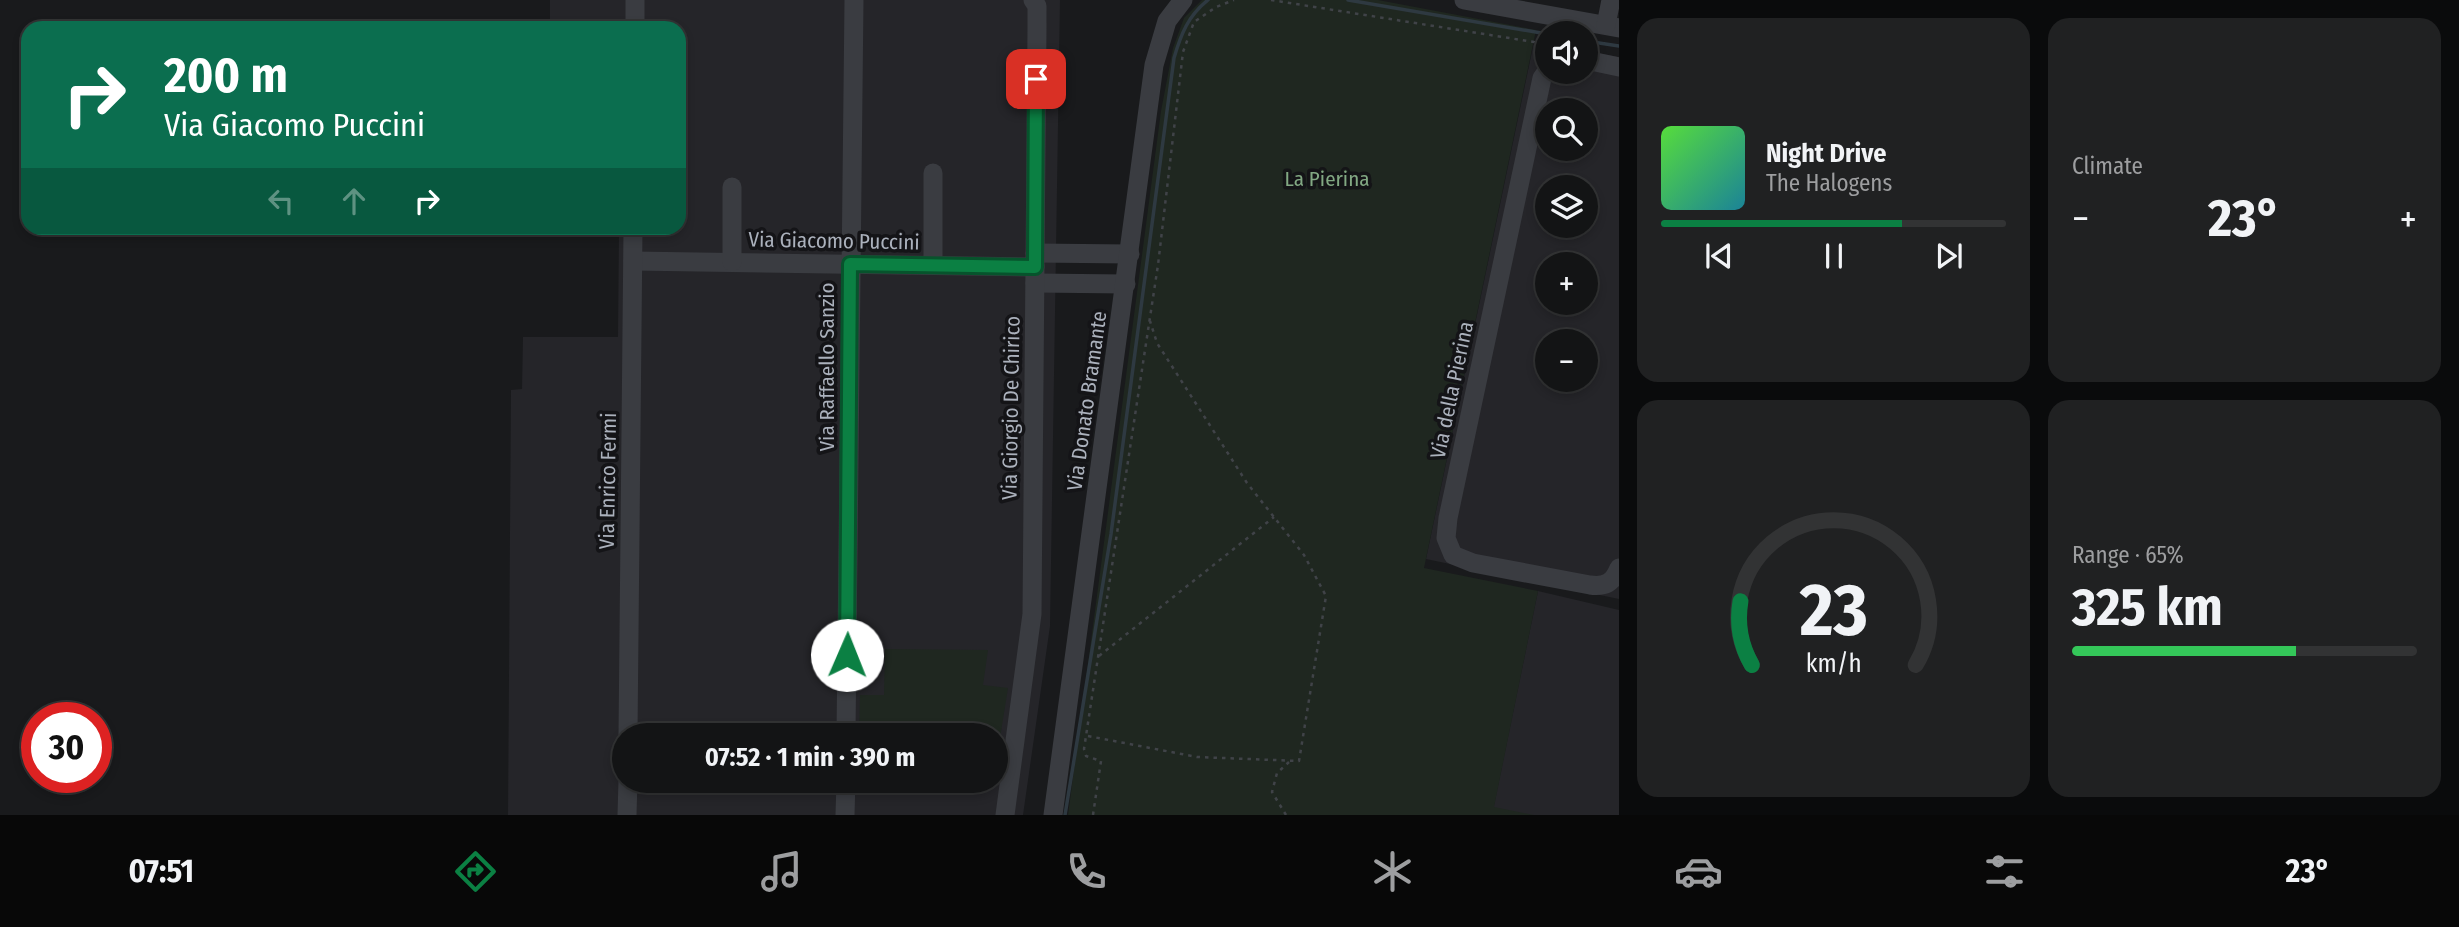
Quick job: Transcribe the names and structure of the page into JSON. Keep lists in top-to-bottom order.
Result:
{
  "streets": {
    "street": [
      "Via Giacomo Puccini",
      "Via Raffaello Sanzio",
      "Via della Pierina",
      "Via Donato Bramante",
      "Via Giorgio De Chirico",
      "Via Enrico Fermi"
    ]
  },
  "crossings": [
    ["Via Giacomo Puccini", "Via Raffaello Sanzio"],
    ["Via Giacomo Puccini", "Via Donato Bramante"],
    ["Via Giacomo Puccini", "Via Giorgio De Chirico"],
    ["Via Giacomo Puccini", "Via Enrico Fermi"]
  ],
  "parks": ["La Pierina"],
  "page": {
    "tile": [
      "Climate",
      ["Range · 65%", "325 km"]
    ],
    "map_buttons": ["+", "−"],
    "turn": ["200 m", "Via Giacomo Puccini"],
    "song": ["Night Drive", "The Halogens"],
    "heat": ["−", "23°", "+"],
    "limit": "30",
    "trip": "07:52 · 1 min · 390 m",
    "tabs": ["07:51", "23°"],
    "gauge": ["23", "km/h"]
  }
}
